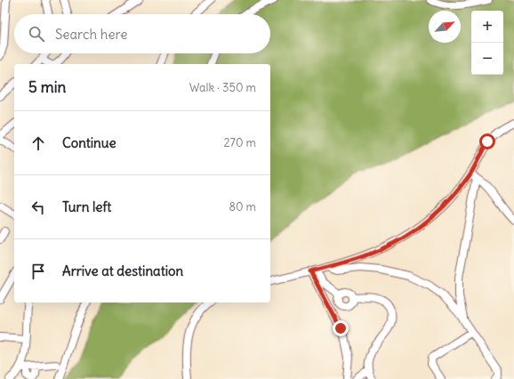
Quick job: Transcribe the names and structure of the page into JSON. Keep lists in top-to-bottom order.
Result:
{
  "north": "top right",
  "page": {
    "map_buttons": ["+", "−"],
    "search": "Search here",
    "heading": ["5 min", "Walk · 350 m"],
    "list": [
      ["Continue", "270 m"],
      ["Turn left", "80 m"],
      "Arrive at destination"
    ]
  }
}
